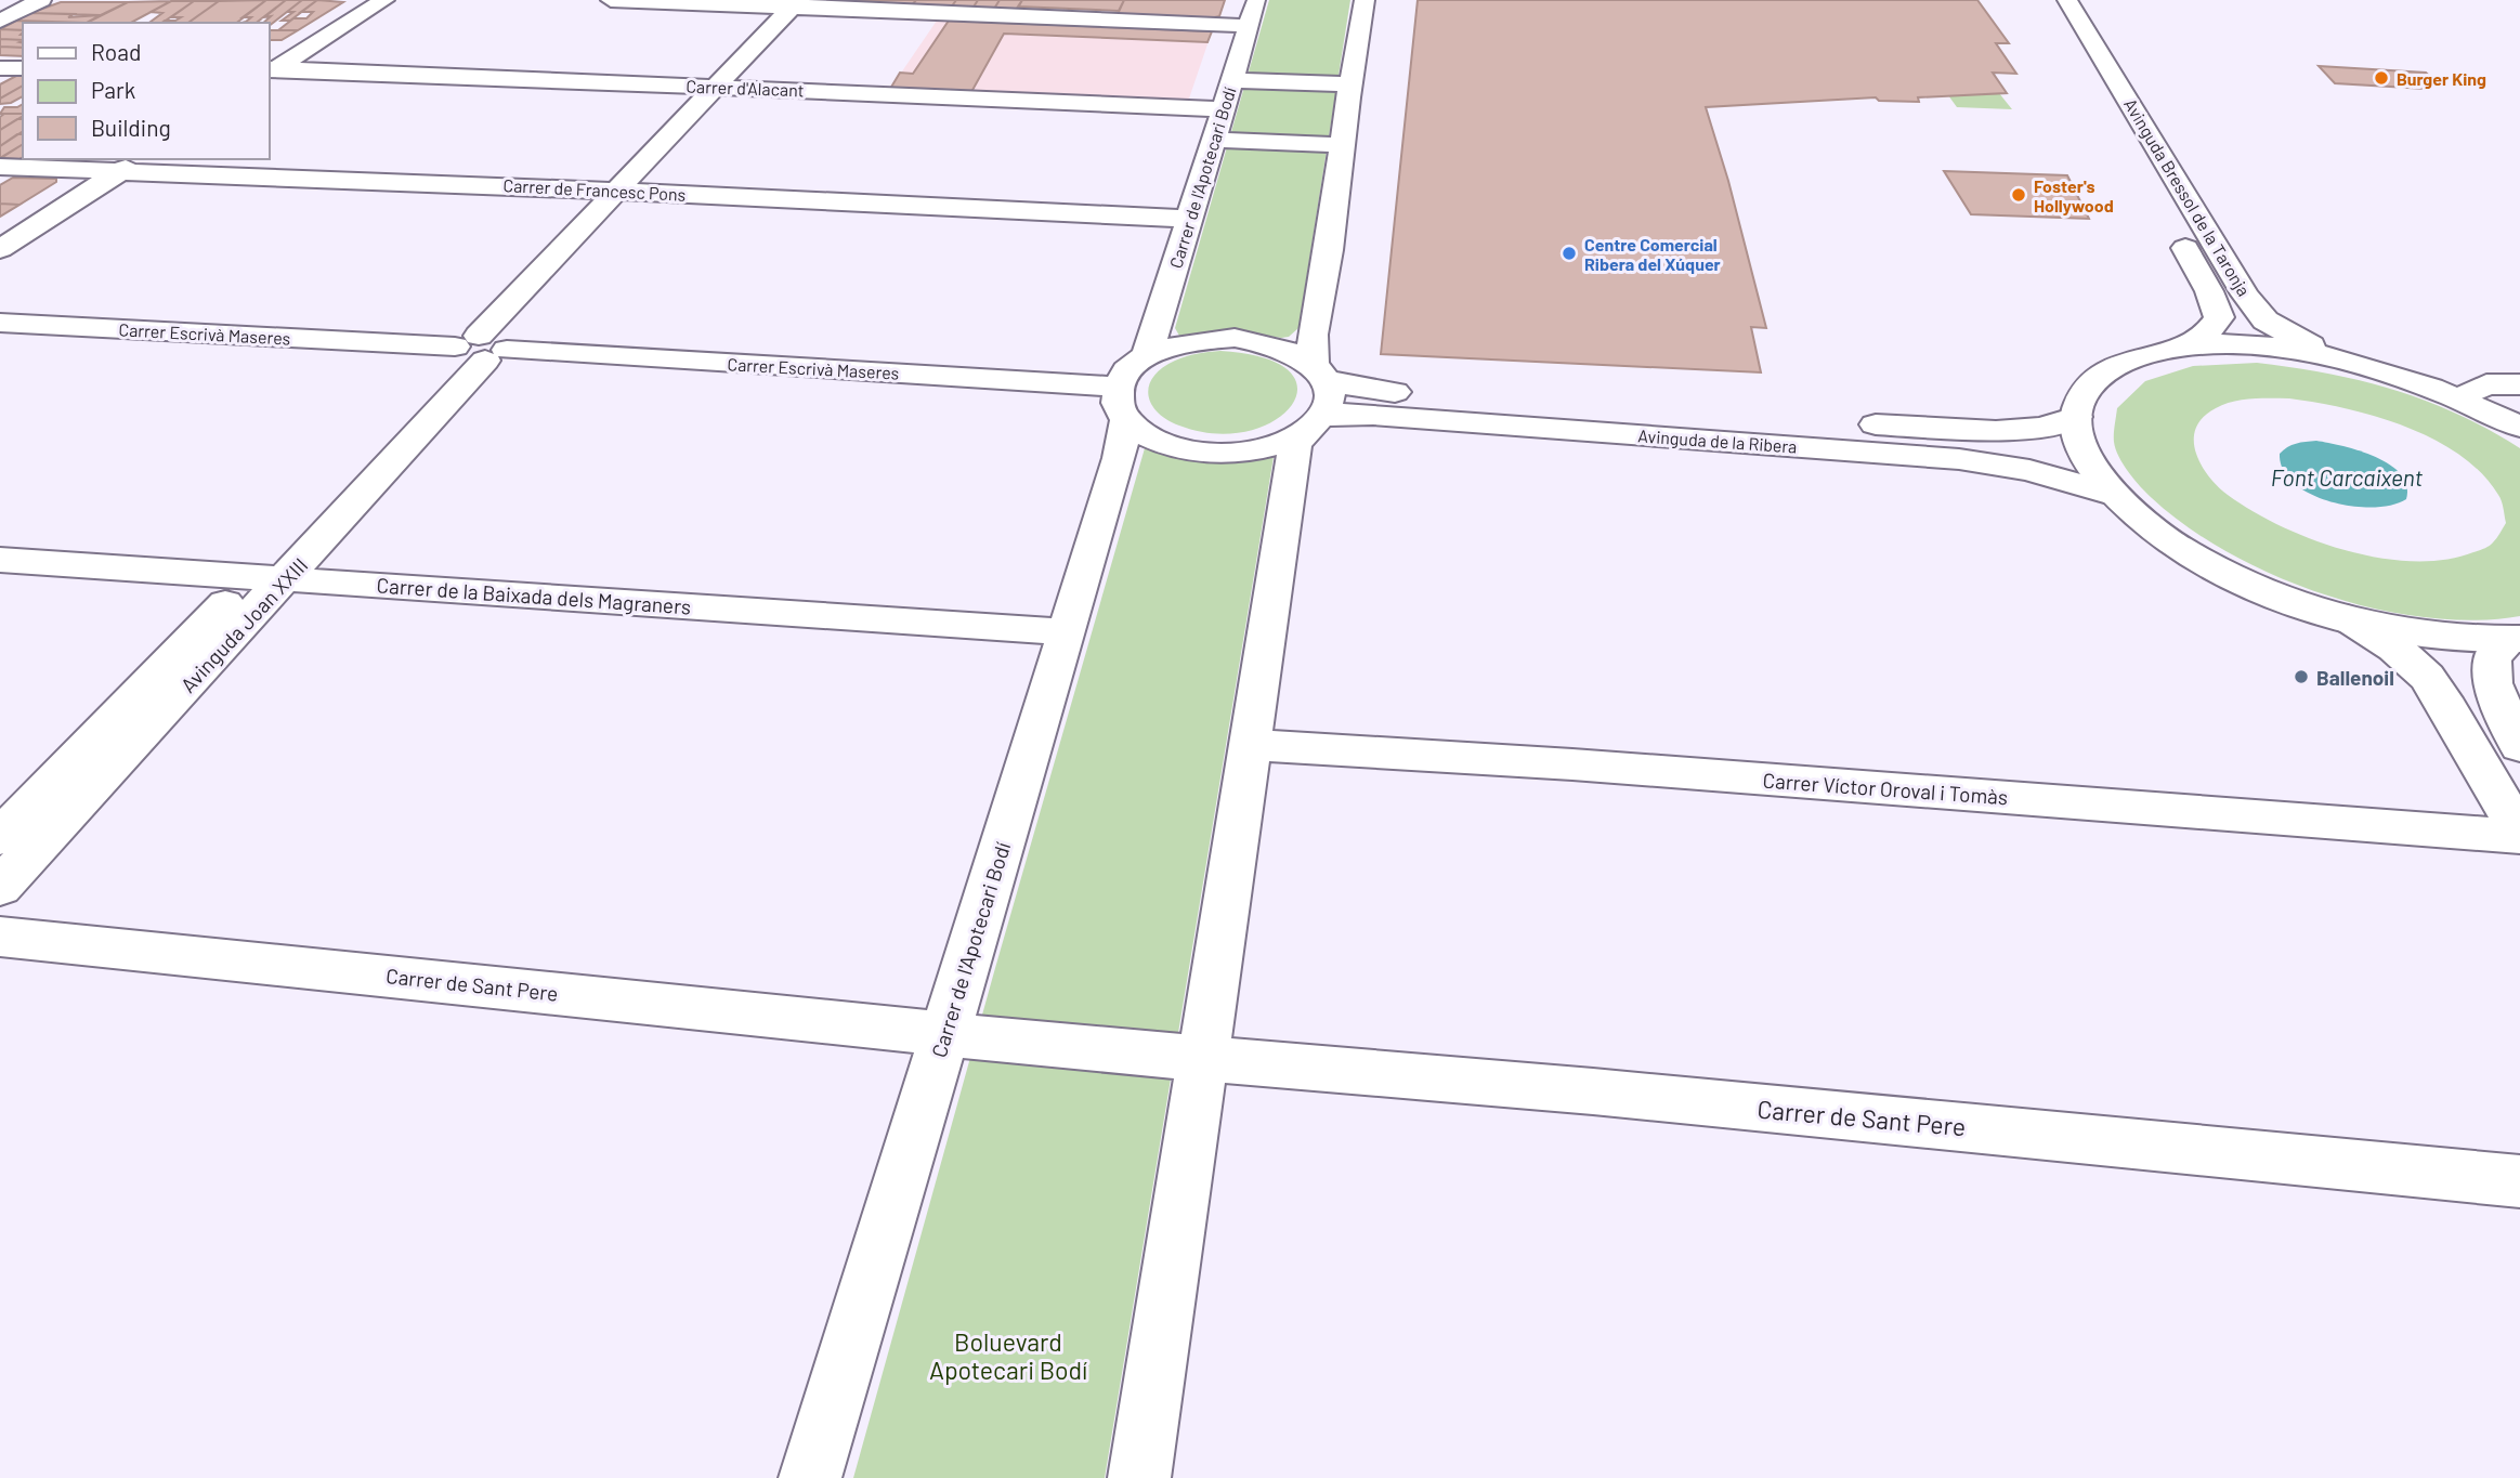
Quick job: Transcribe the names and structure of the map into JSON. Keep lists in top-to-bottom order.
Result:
{
  "streets": {
    "street": [
      "Carrer d'Alacant",
      "Carrer de l'Apotecari Bodí",
      "Carrer de Francesc Pons",
      "Avinguda Bressol de la Taronja",
      "Carrer Escrivà Maseres",
      "Avinguda de la Ribera",
      "Carrer de la Baixada dels Magraners",
      "Avinguda Joan XXIII",
      "Carrer Víctor Oroval i Tomàs",
      "Carrer de Sant Pere"
    ]
  },
  "crossings": [
    ["Carrer d'Alacant", "Carrer de l'Apotecari Bodí"],
    ["Carrer d'Alacant", "Avinguda Joan XXIII"],
    ["Carrer de l'Apotecari Bodí", "Carrer de Francesc Pons"],
    ["Carrer de l'Apotecari Bodí", "Carrer Escrivà Maseres"],
    ["Carrer de l'Apotecari Bodí", "Avinguda de la Ribera"],
    ["Carrer de l'Apotecari Bodí", "Carrer de la Baixada dels Magraners"],
    ["Carrer de l'Apotecari Bodí", "Carrer de Sant Pere"],
    ["Carrer de Francesc Pons", "Avinguda Joan XXIII"],
    ["Carrer Escrivà Maseres", "Avinguda de la Ribera"],
    ["Carrer Escrivà Maseres", "Avinguda Joan XXIII"],
    ["Carrer de la Baixada dels Magraners", "Avinguda Joan XXIII"]
  ],
  "water": ["Font Carcaixent"],
  "parks": ["Boluevard Apotecari Bodí"],
  "places": [
    "Burger King",
    "Foster's Hollywood",
    "Centre Comercial Ribera del Xúquer",
    "Ballenoil"
  ],
  "legend": ["Road", "Park", "Building"]
}
